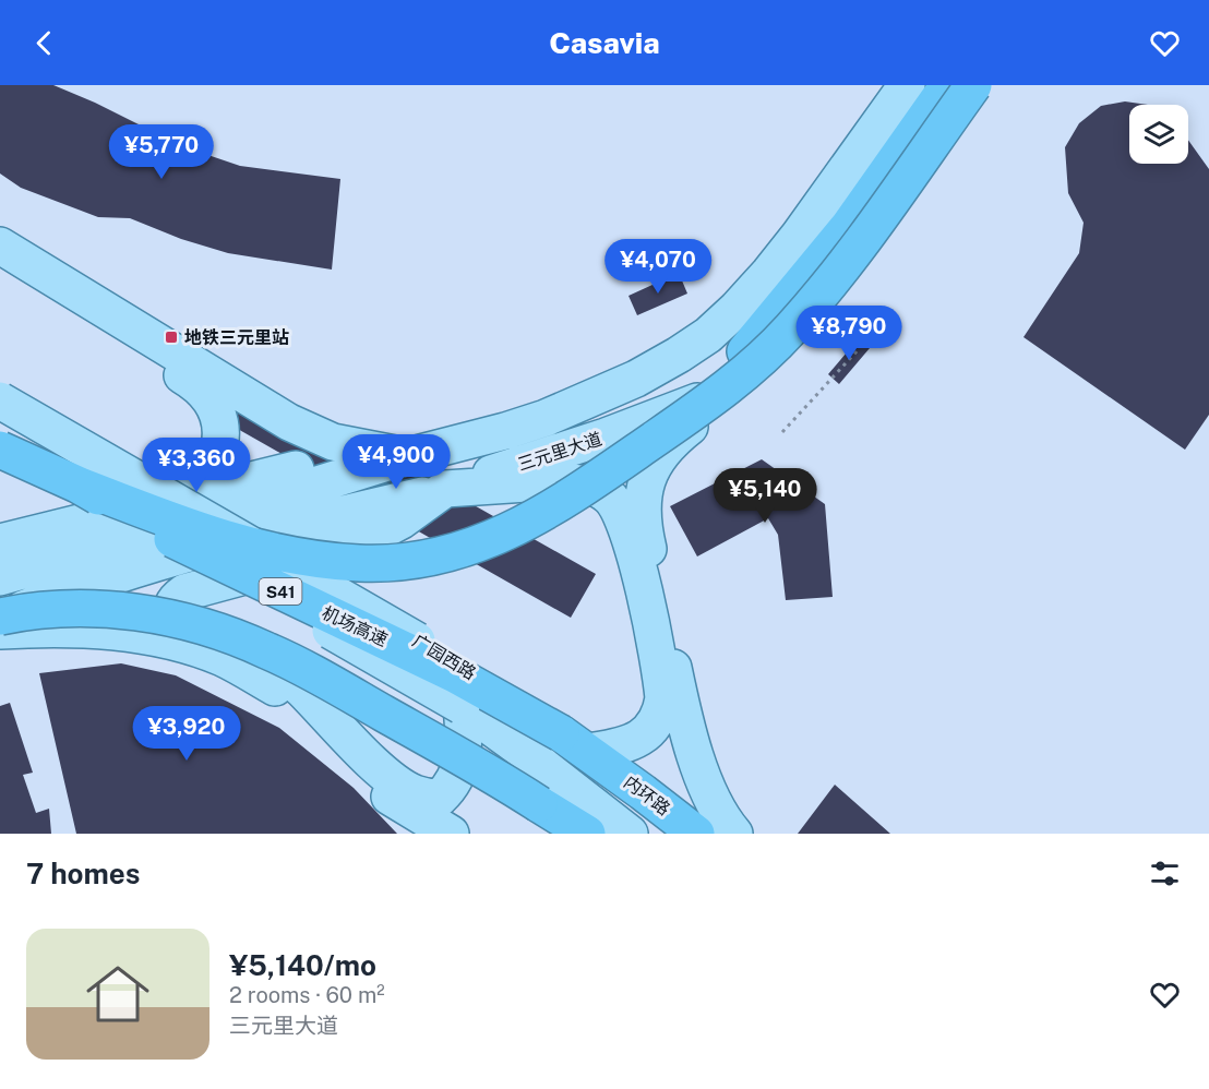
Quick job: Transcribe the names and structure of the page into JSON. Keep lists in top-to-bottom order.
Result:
{
  "streets": {
    "highway": ["S41", "机场高速", "内环路"],
    "main road": ["三元里大道", "广园西路"]
  },
  "crossings": [
    ["机场高速", "广园西路"],
    ["机场高速", "内环路"],
    ["广园西路", "内环路"]
  ],
  "places": {
    "transit": ["地铁三元里站"]
  },
  "page": {
    "header": "Casavia",
    "price": [
      "¥5,770",
      "¥4,070",
      "¥8,790",
      "¥4,900",
      "¥3,360",
      "¥5,140",
      "¥3,920"
    ],
    "heading": "7 homes",
    "list": [
      {
        "name": "¥5,140/mo",
        "note": "2 rooms · 60 m² · 三元里大道"
      }
    ]
  }
}
